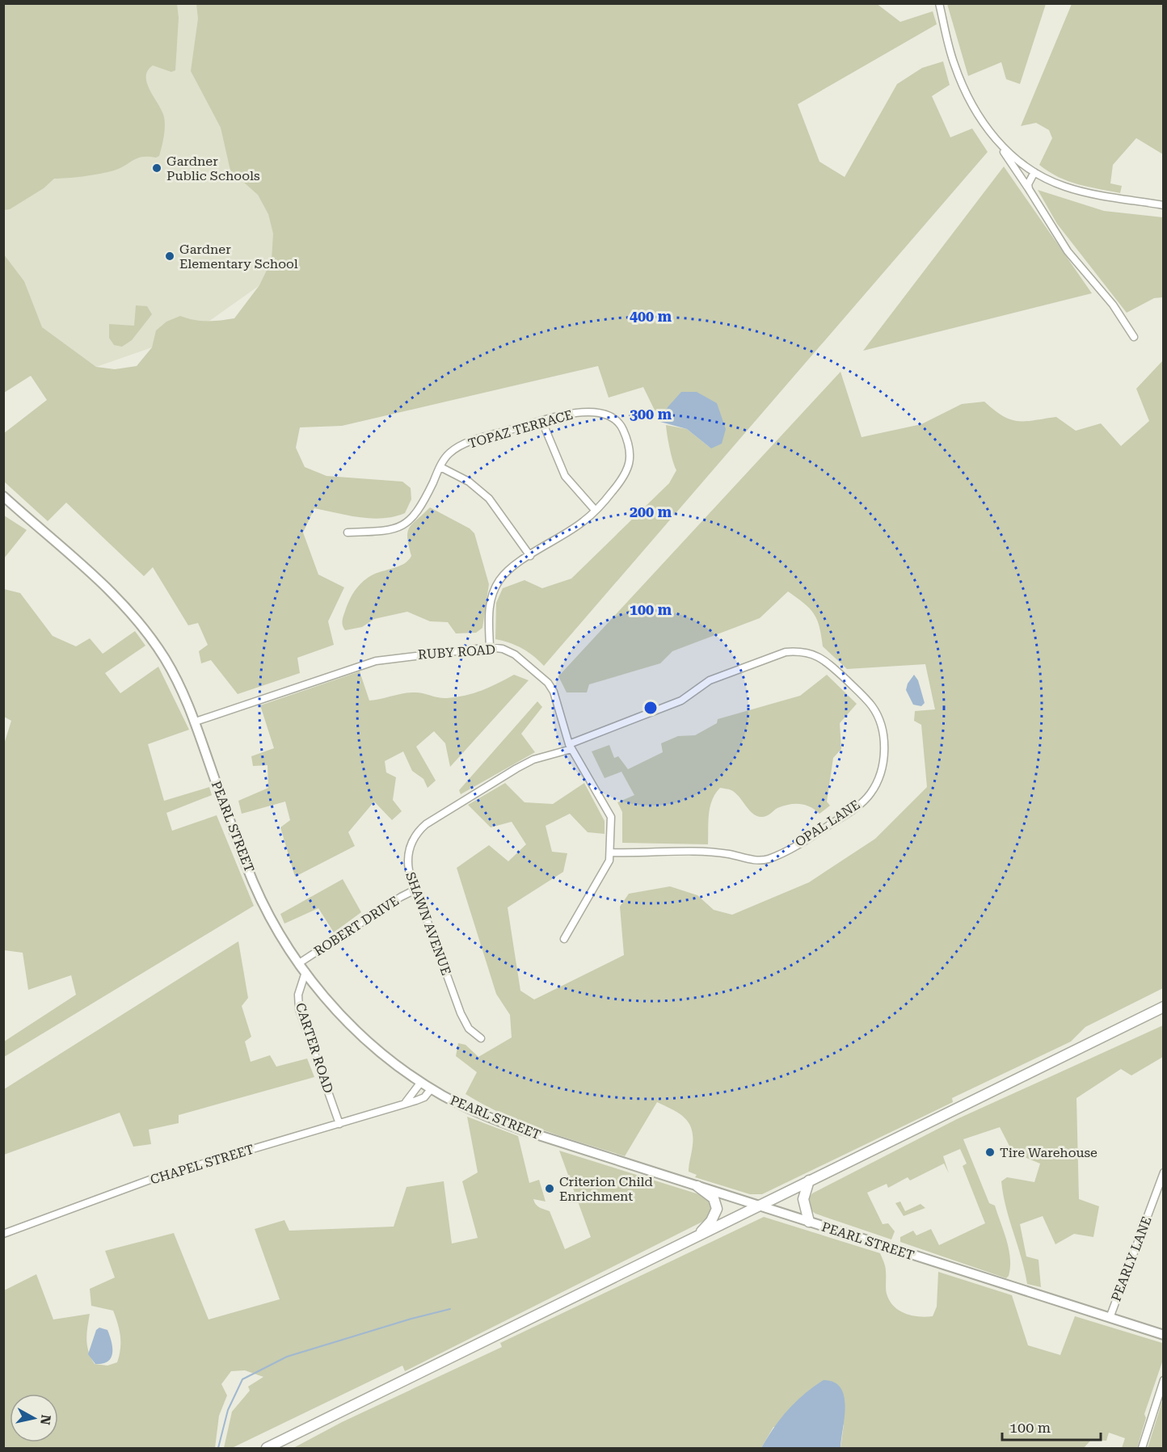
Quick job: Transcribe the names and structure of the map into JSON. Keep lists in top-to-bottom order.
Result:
{
  "streets": {
    "main road": ["PEARL STREET"],
    "street": [
      "TOPAZ TERRACE",
      "RUBY ROAD",
      "OPAL LANE",
      "SHAWN AVENUE",
      "ROBERT DRIVE",
      "CARTER ROAD",
      "CHAPEL STREET",
      "PEARLY LANE"
    ]
  },
  "crossings": [
    ["TOPAZ TERRACE", "RUBY ROAD"],
    ["RUBY ROAD", "OPAL LANE"],
    ["RUBY ROAD", "PEARL STREET"],
    ["RUBY ROAD", "SHAWN AVENUE"],
    ["OPAL LANE", "SHAWN AVENUE"],
    ["PEARL STREET", "ROBERT DRIVE"],
    ["PEARL STREET", "CARTER ROAD"],
    ["PEARL STREET", "CHAPEL STREET"],
    ["PEARL STREET", "PEARLY LANE"],
    ["SHAWN AVENUE", "ROBERT DRIVE"],
    ["CARTER ROAD", "CHAPEL STREET"]
  ],
  "places": [
    "Gardner Public Schools",
    "Gardner Elementary School",
    "Tire Warehouse",
    "Criterion Child Enrichment"
  ],
  "scale_bar": "100 m",
  "north": "right",
  "rings": [
    "400 m",
    "300 m",
    "200 m",
    "100 m"
  ]
}
